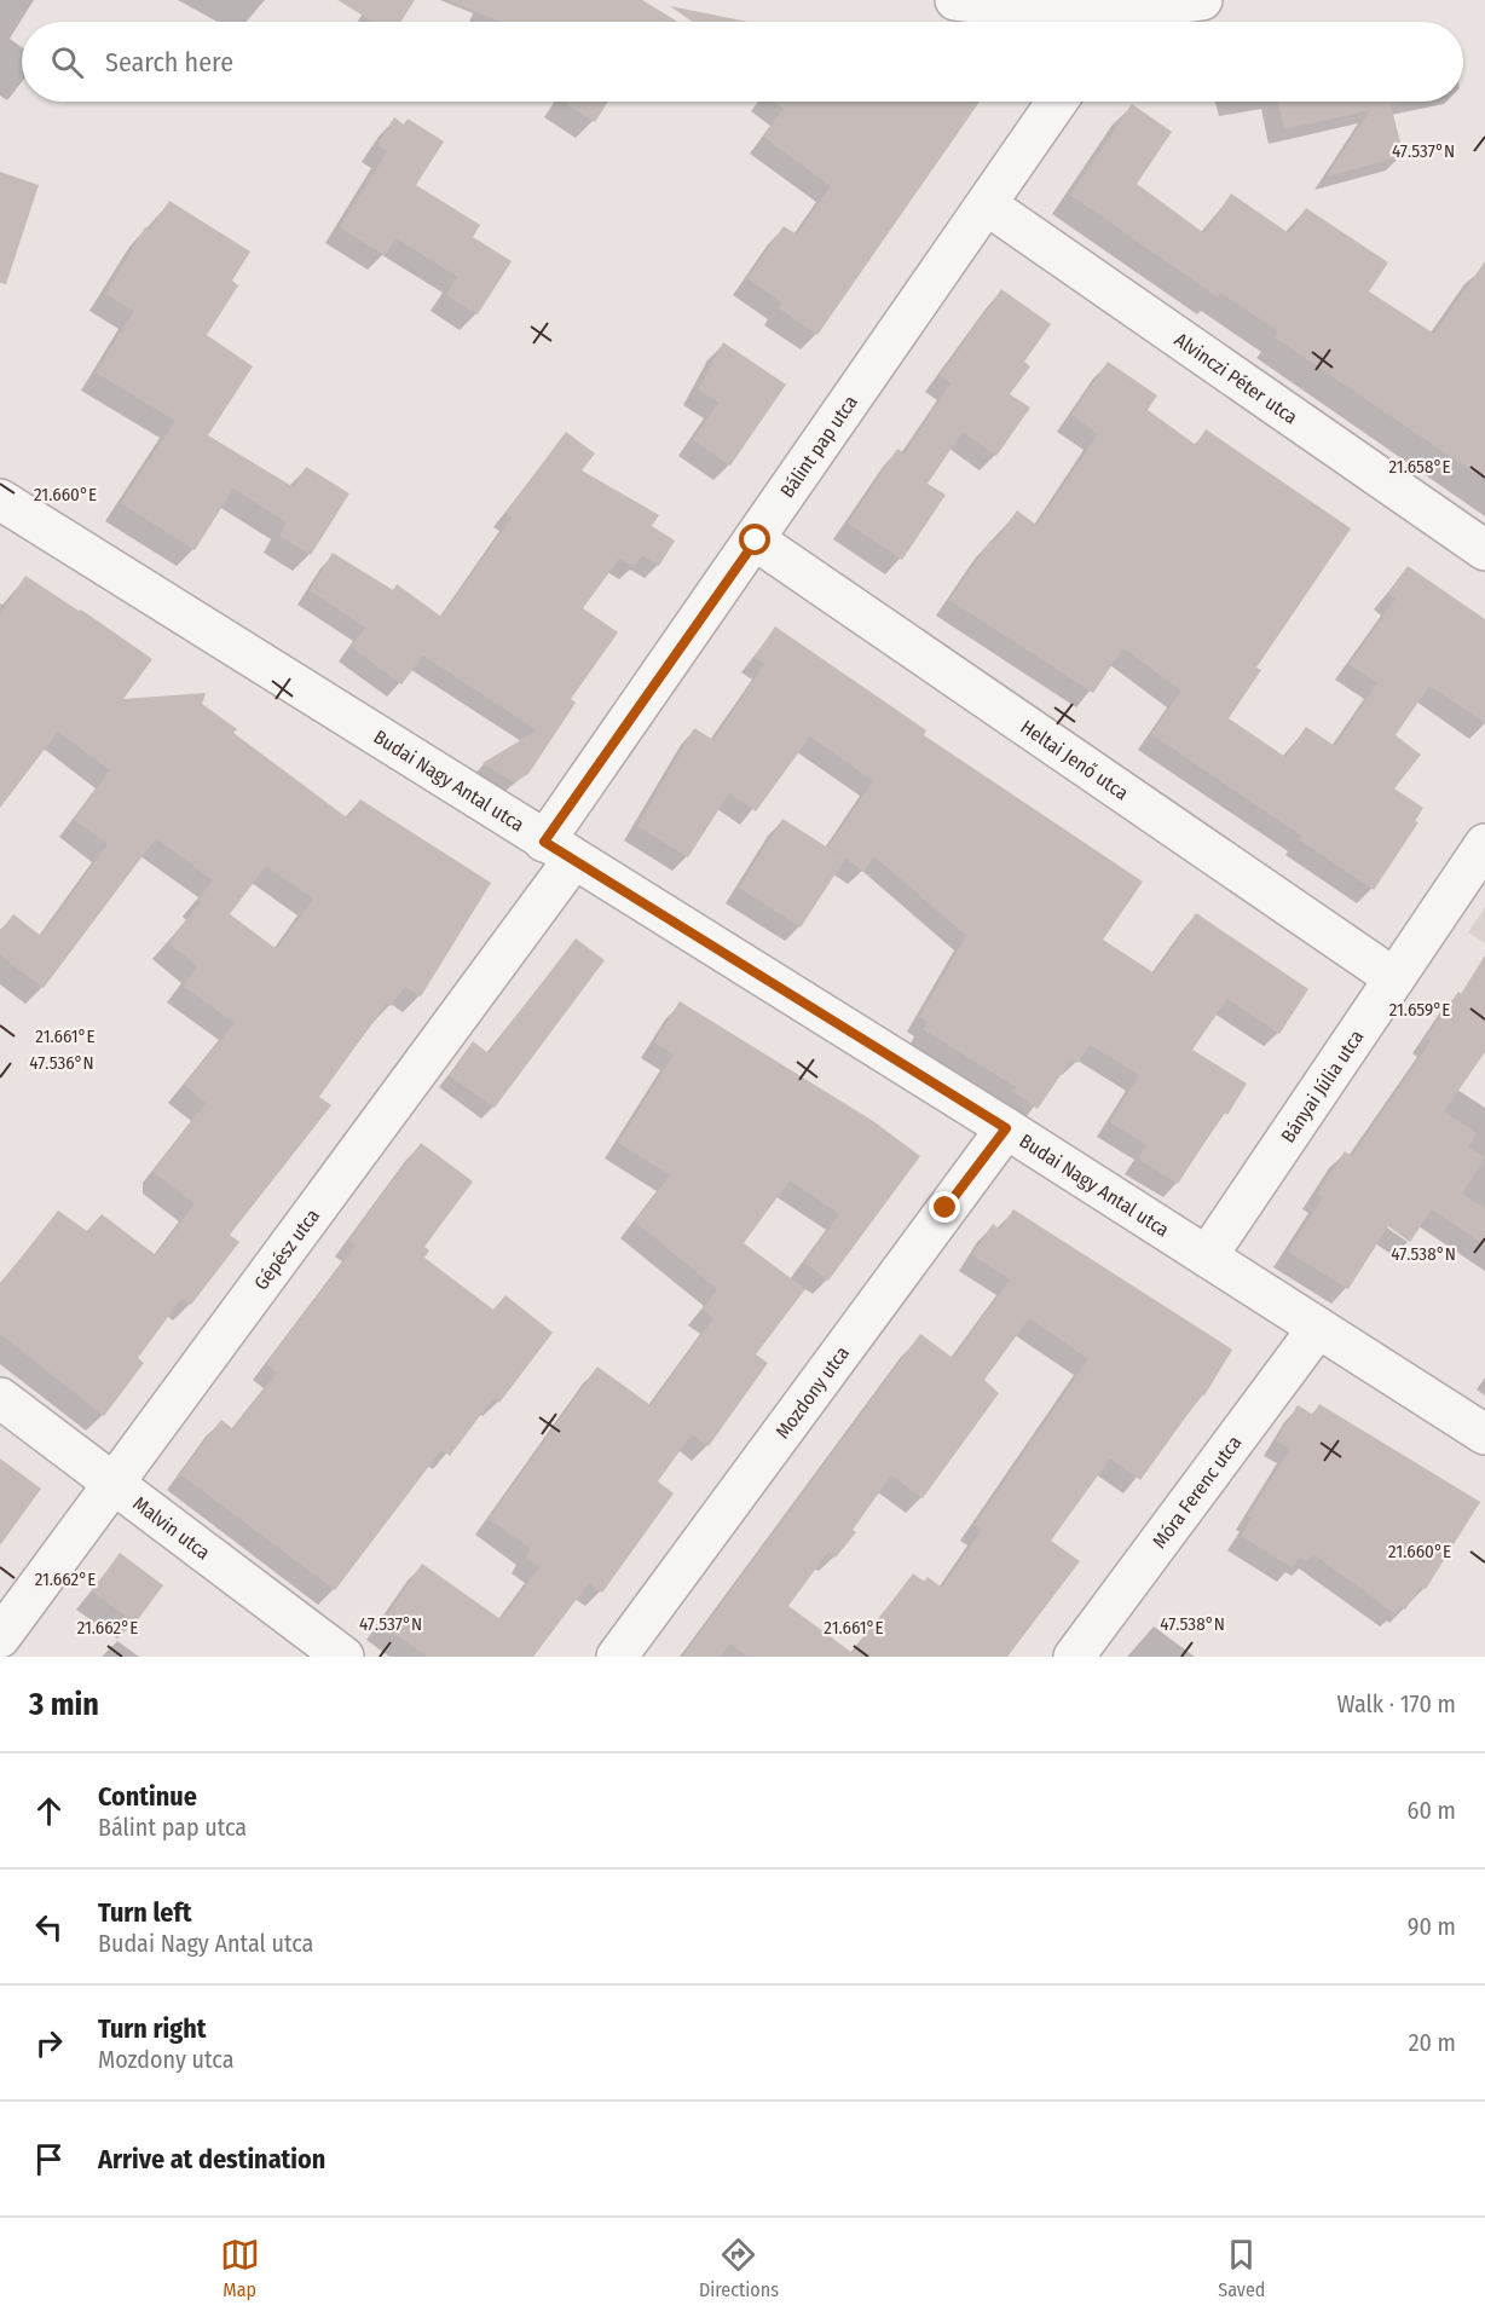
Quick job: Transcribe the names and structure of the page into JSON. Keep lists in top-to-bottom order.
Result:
{
  "streets": {
    "street": [
      "Alvinczi Péter utca",
      "Bálint pap utca",
      "Heltai Jenő utca",
      "Budai Nagy Antal utca",
      "Bányai Júlia utca",
      "Gépész utca",
      "Mozdony utca",
      "Móra Ferenc utca",
      "Malvin utca"
    ]
  },
  "crossings": [
    ["Alvinczi Péter utca", "Bálint pap utca"],
    ["Bálint pap utca", "Heltai Jenő utca"],
    ["Bálint pap utca", "Budai Nagy Antal utca"],
    ["Bálint pap utca", "Gépész utca"],
    ["Heltai Jenő utca", "Bányai Júlia utca"],
    ["Budai Nagy Antal utca", "Bányai Júlia utca"],
    ["Budai Nagy Antal utca", "Gépész utca"],
    ["Budai Nagy Antal utca", "Mozdony utca"],
    ["Budai Nagy Antal utca", "Móra Ferenc utca"],
    ["Gépész utca", "Malvin utca"]
  ],
  "page": {
    "search": "Search here",
    "heading": ["3 min", "Walk · 170 m"],
    "list": [
      ["Continue", "Bálint pap utca", "60 m"],
      ["Turn left", "Budai Nagy Antal utca", "90 m"],
      ["Turn right", "Mozdony utca", "20 m"],
      "Arrive at destination"
    ],
    "nav": ["Map", "Directions", "Saved"]
  },
  "coordinates": [
    "47.537°N",
    "21.658°E",
    "21.660°E",
    "21.659°E",
    "21.661°E",
    "47.536°N",
    "47.538°N",
    "21.662°E"
  ]
}
